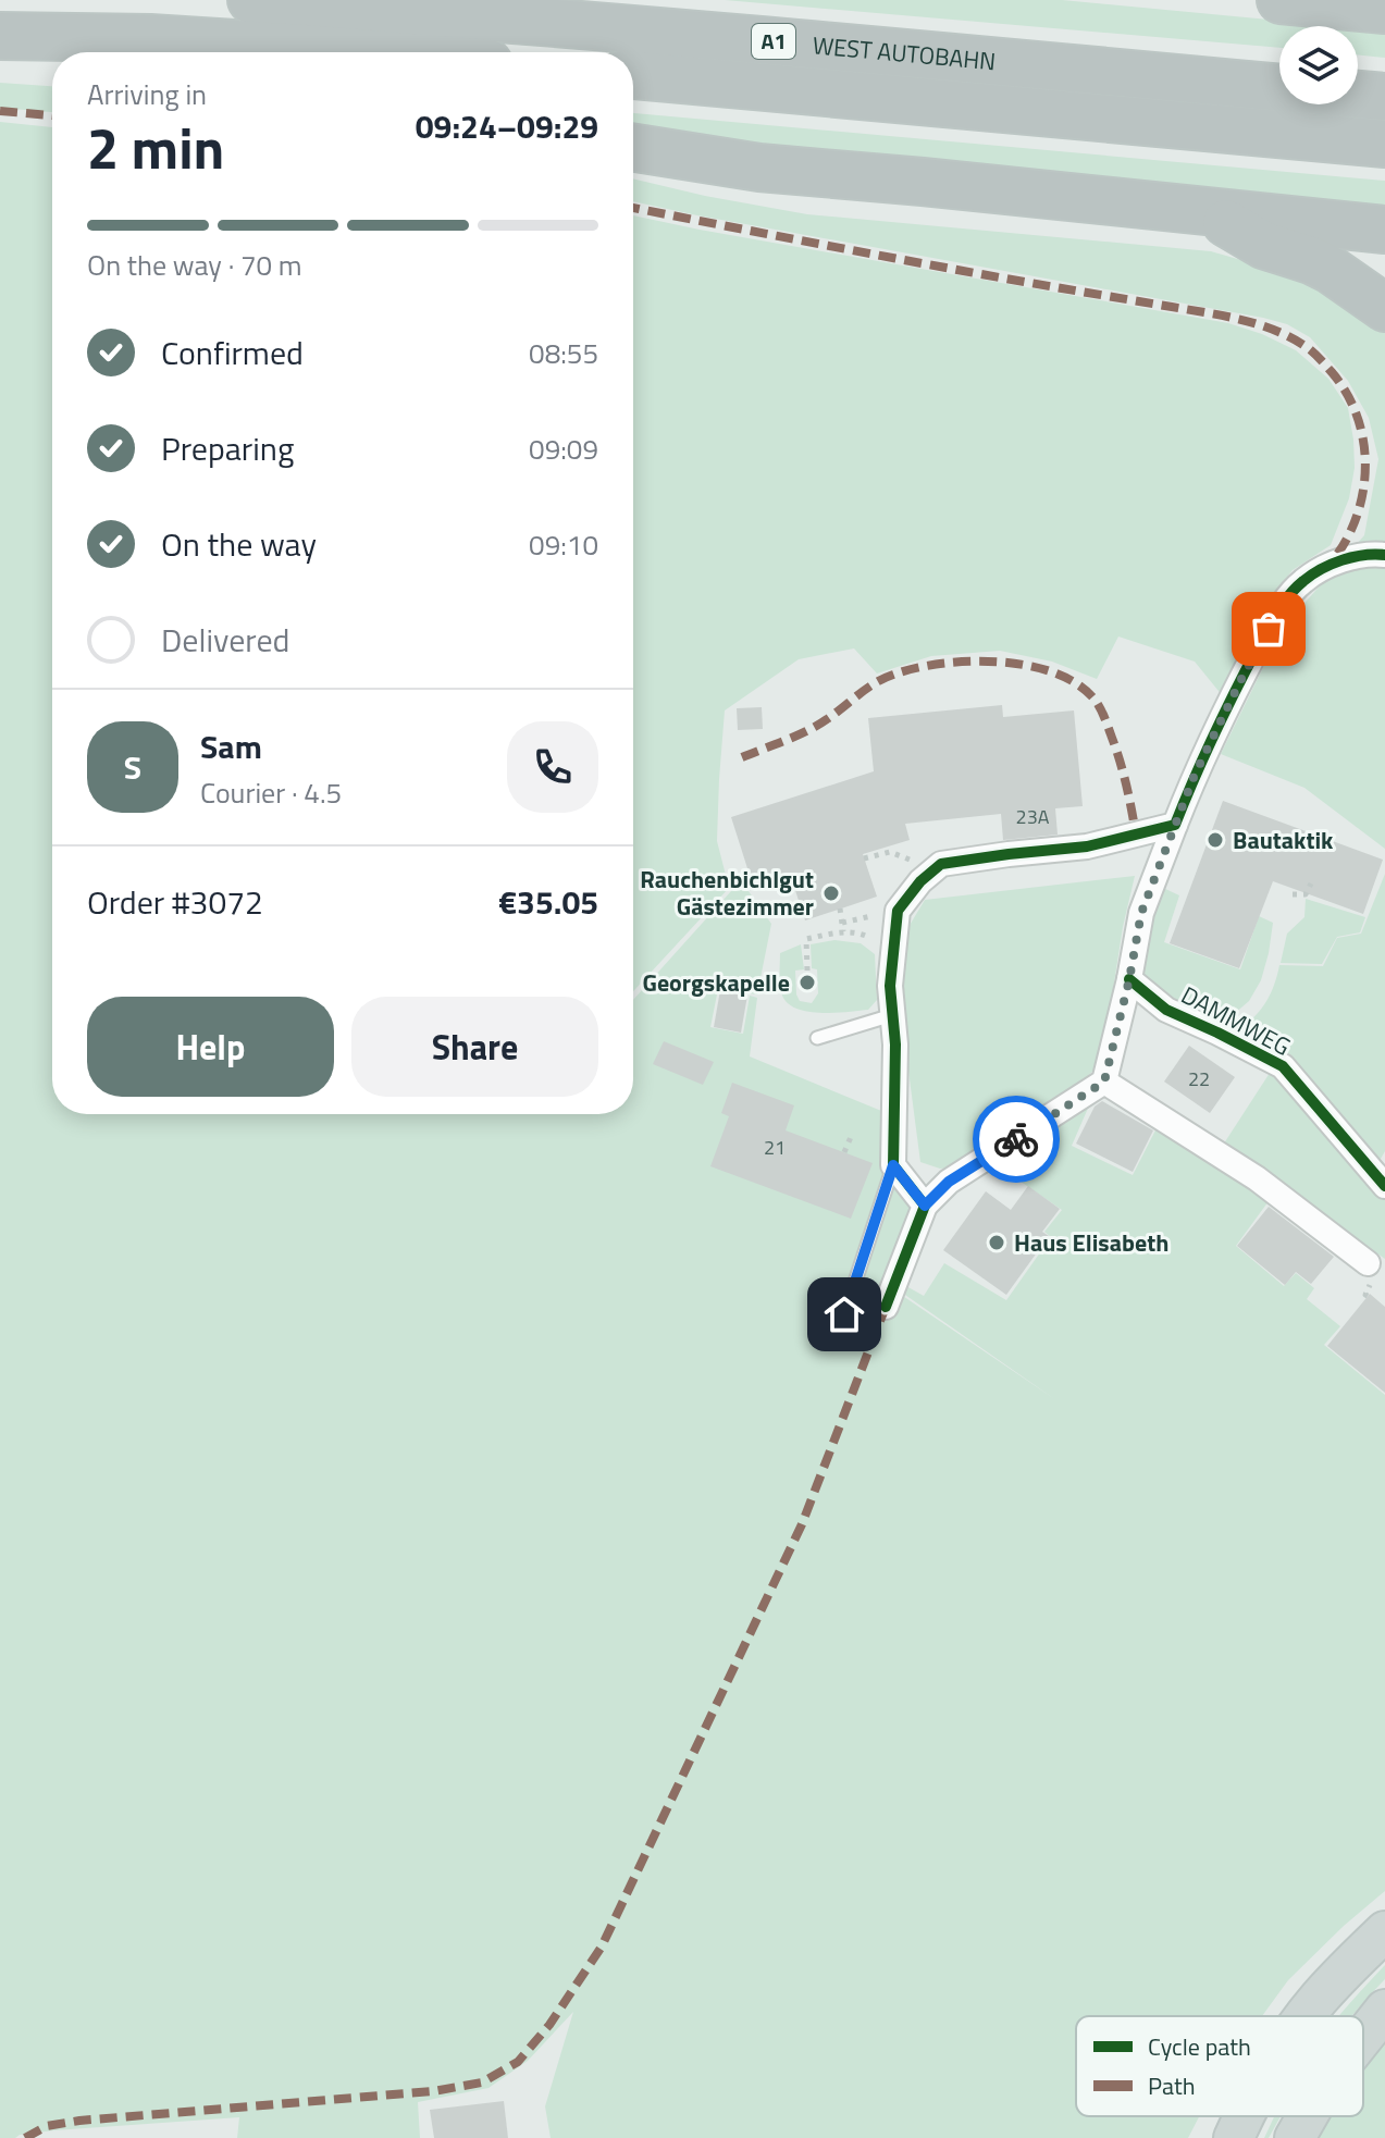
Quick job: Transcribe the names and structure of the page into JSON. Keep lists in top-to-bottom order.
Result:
{
  "streets": {
    "highway": ["A1", "WEST AUTOBAHN"],
    "street": ["DAMMWEG"]
  },
  "places": [
    "Bautaktik",
    "Rauchenbichlgut Gästezimmer",
    "Georgskapelle",
    "Haus Elisabeth"
  ],
  "house_numbers": ["23A", "22", "21"],
  "legend": ["Cycle path", "Path"],
  "page": {
    "heading": ["2 min", "Arriving in", "09:24–09:29"],
    "panel": [
      "Sam",
      "Courier · 4.5",
      "Order #3072",
      "€35.05"
    ],
    "bar": "On the way · 70 m",
    "list": [
      ["Confirmed", "08:55"],
      ["Preparing", "09:09"],
      ["On the way", "09:10"],
      "Delivered"
    ],
    "round": "S",
    "buttons": ["Help", "Share"]
  }
}
